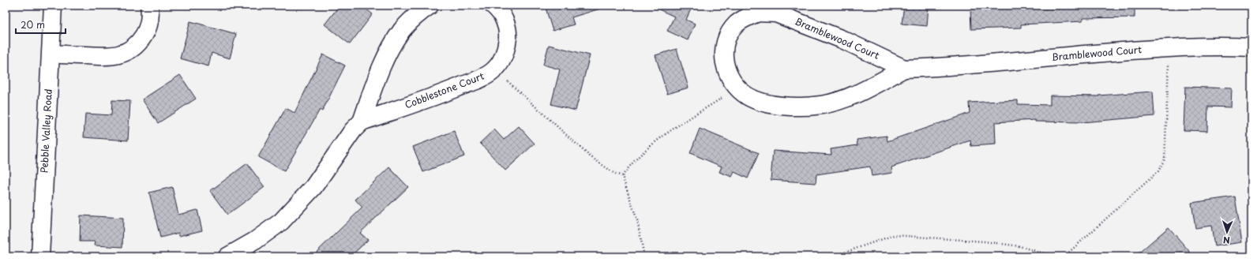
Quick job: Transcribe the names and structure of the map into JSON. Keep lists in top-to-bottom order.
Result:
{
  "streets": {
    "street": ["Bramblewood Court", "Cobblestone Court", "Pebble Valley Road"]
  },
  "scale_bar": "20 m",
  "north": "bottom"
}
